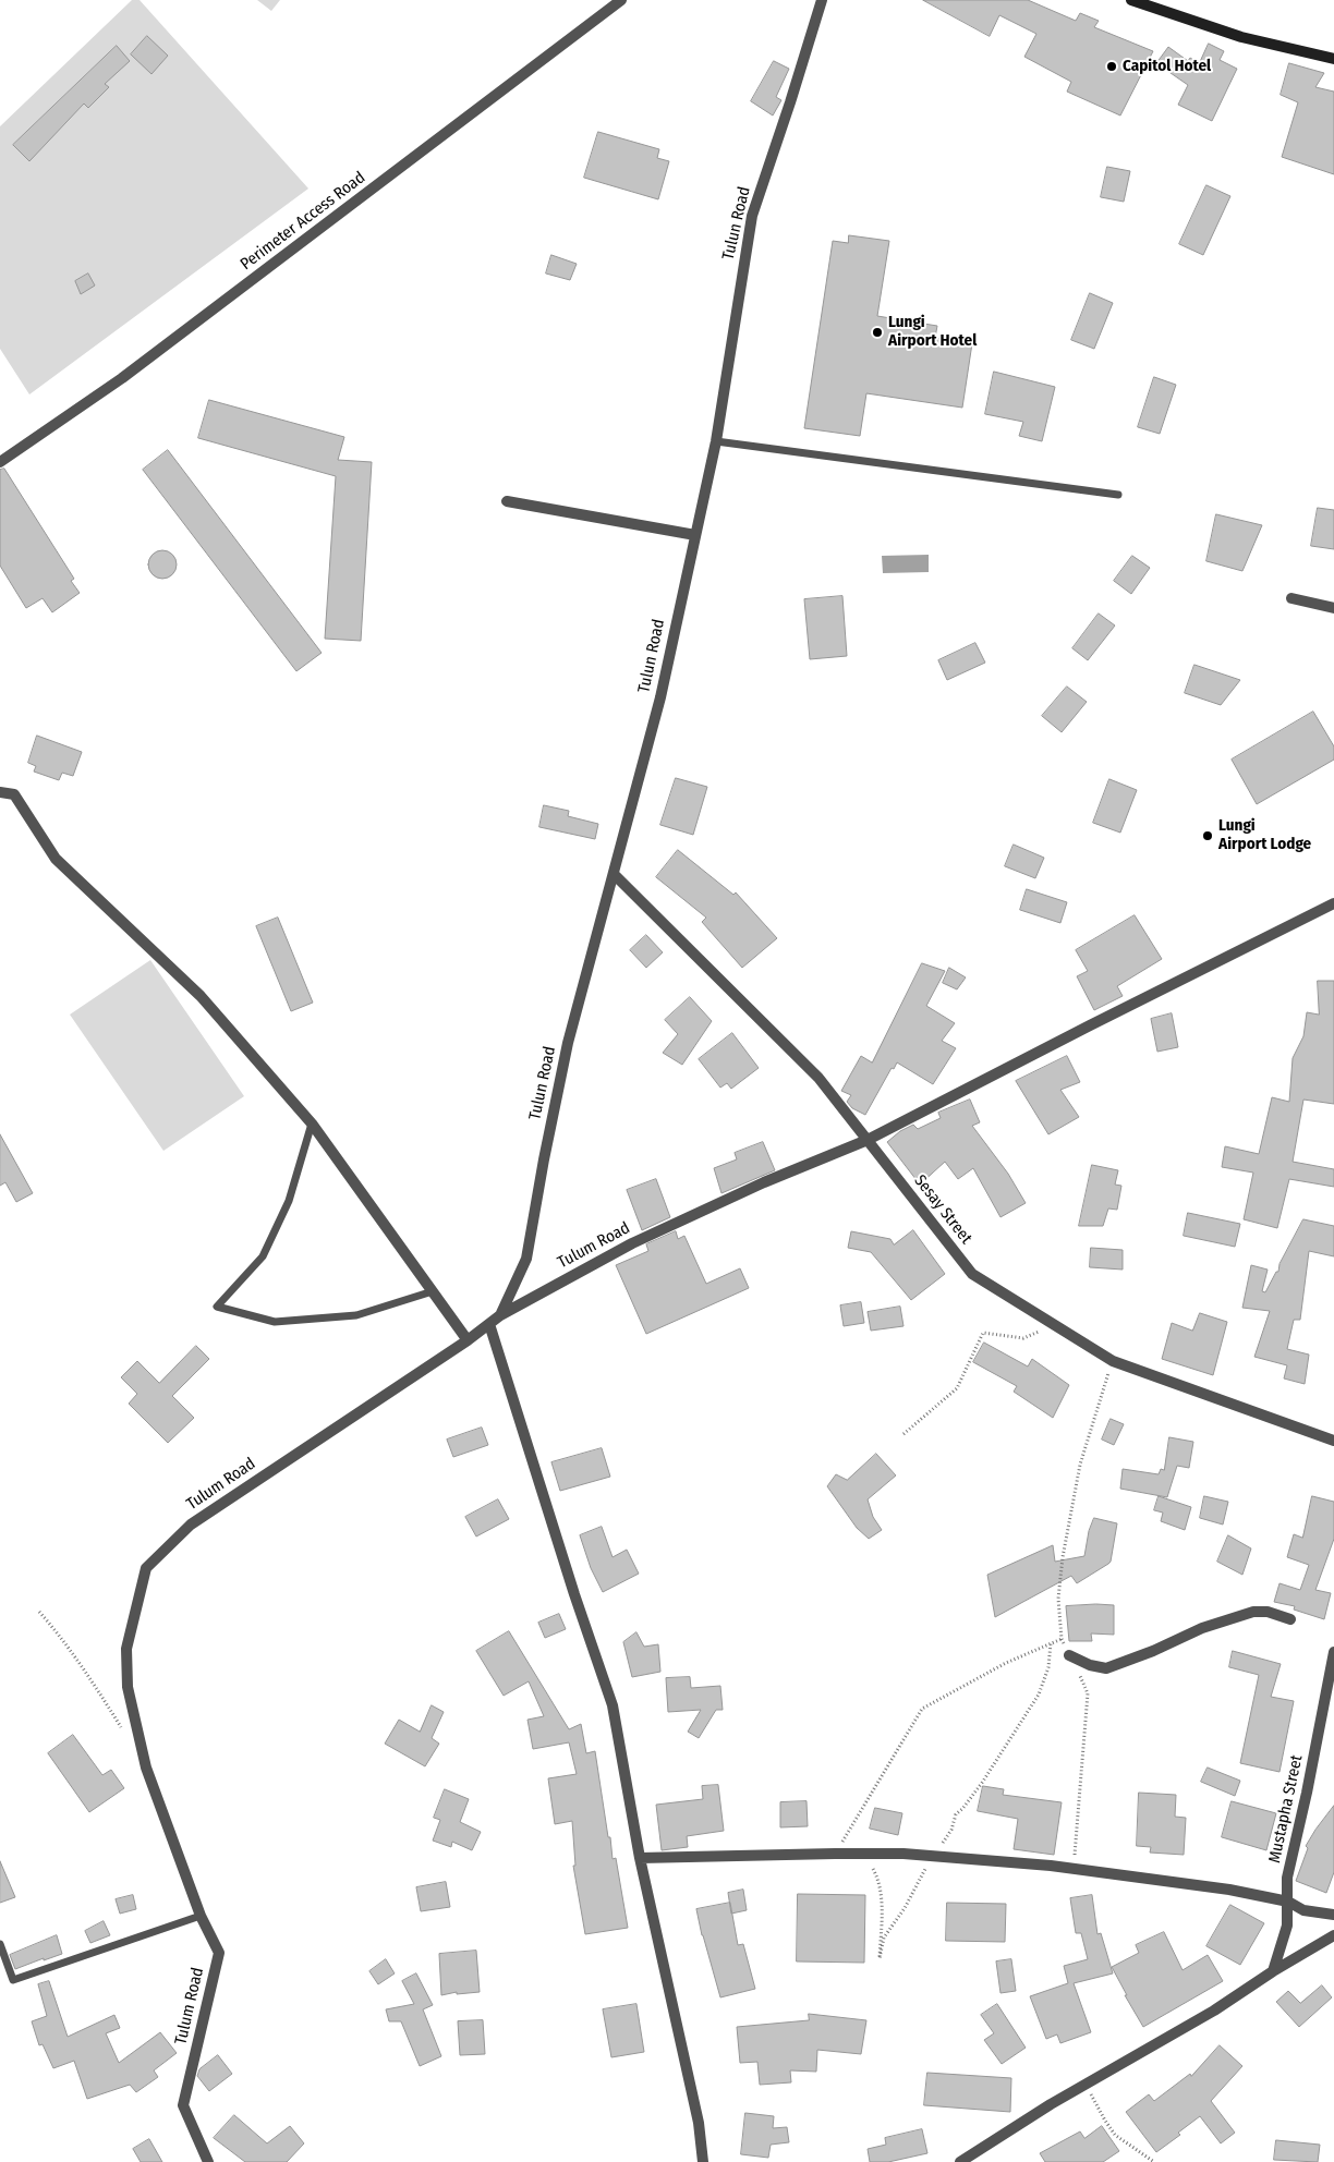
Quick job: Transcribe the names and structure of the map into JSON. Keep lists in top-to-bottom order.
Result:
{
  "streets": {
    "street": [
      "Perimeter Access Road",
      "Tulun Road",
      "Sesay Street",
      "Tulum Road",
      "Mustapha Street"
    ]
  },
  "crossings": [
    ["Tulun Road", "Sesay Street"],
    ["Tulun Road", "Tulum Road"],
    ["Sesay Street", "Tulum Road"]
  ],
  "places": ["Capitol Hotel", "Lungi Airport Hotel", "Lungi Airport Lodge"]
}
